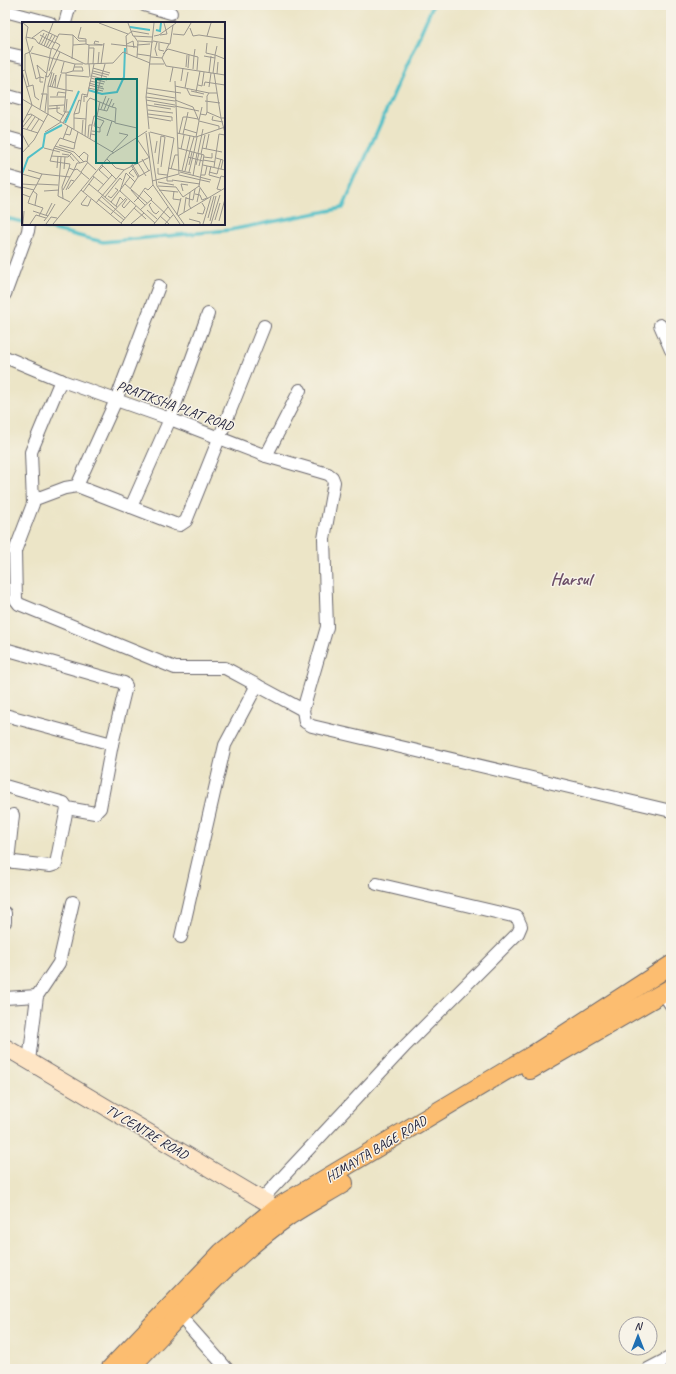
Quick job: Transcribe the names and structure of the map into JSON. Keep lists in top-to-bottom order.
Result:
{
  "streets": {
    "main road": ["TV CENTRE ROAD", "HIMAYTA BAGE ROAD"],
    "street": ["PRATIKSHA PLAT ROAD"]
  },
  "crossings": [
    ["TV CENTRE ROAD", "HIMAYTA BAGE ROAD"]
  ],
  "districts": ["Harsul"],
  "north": "top"
}
